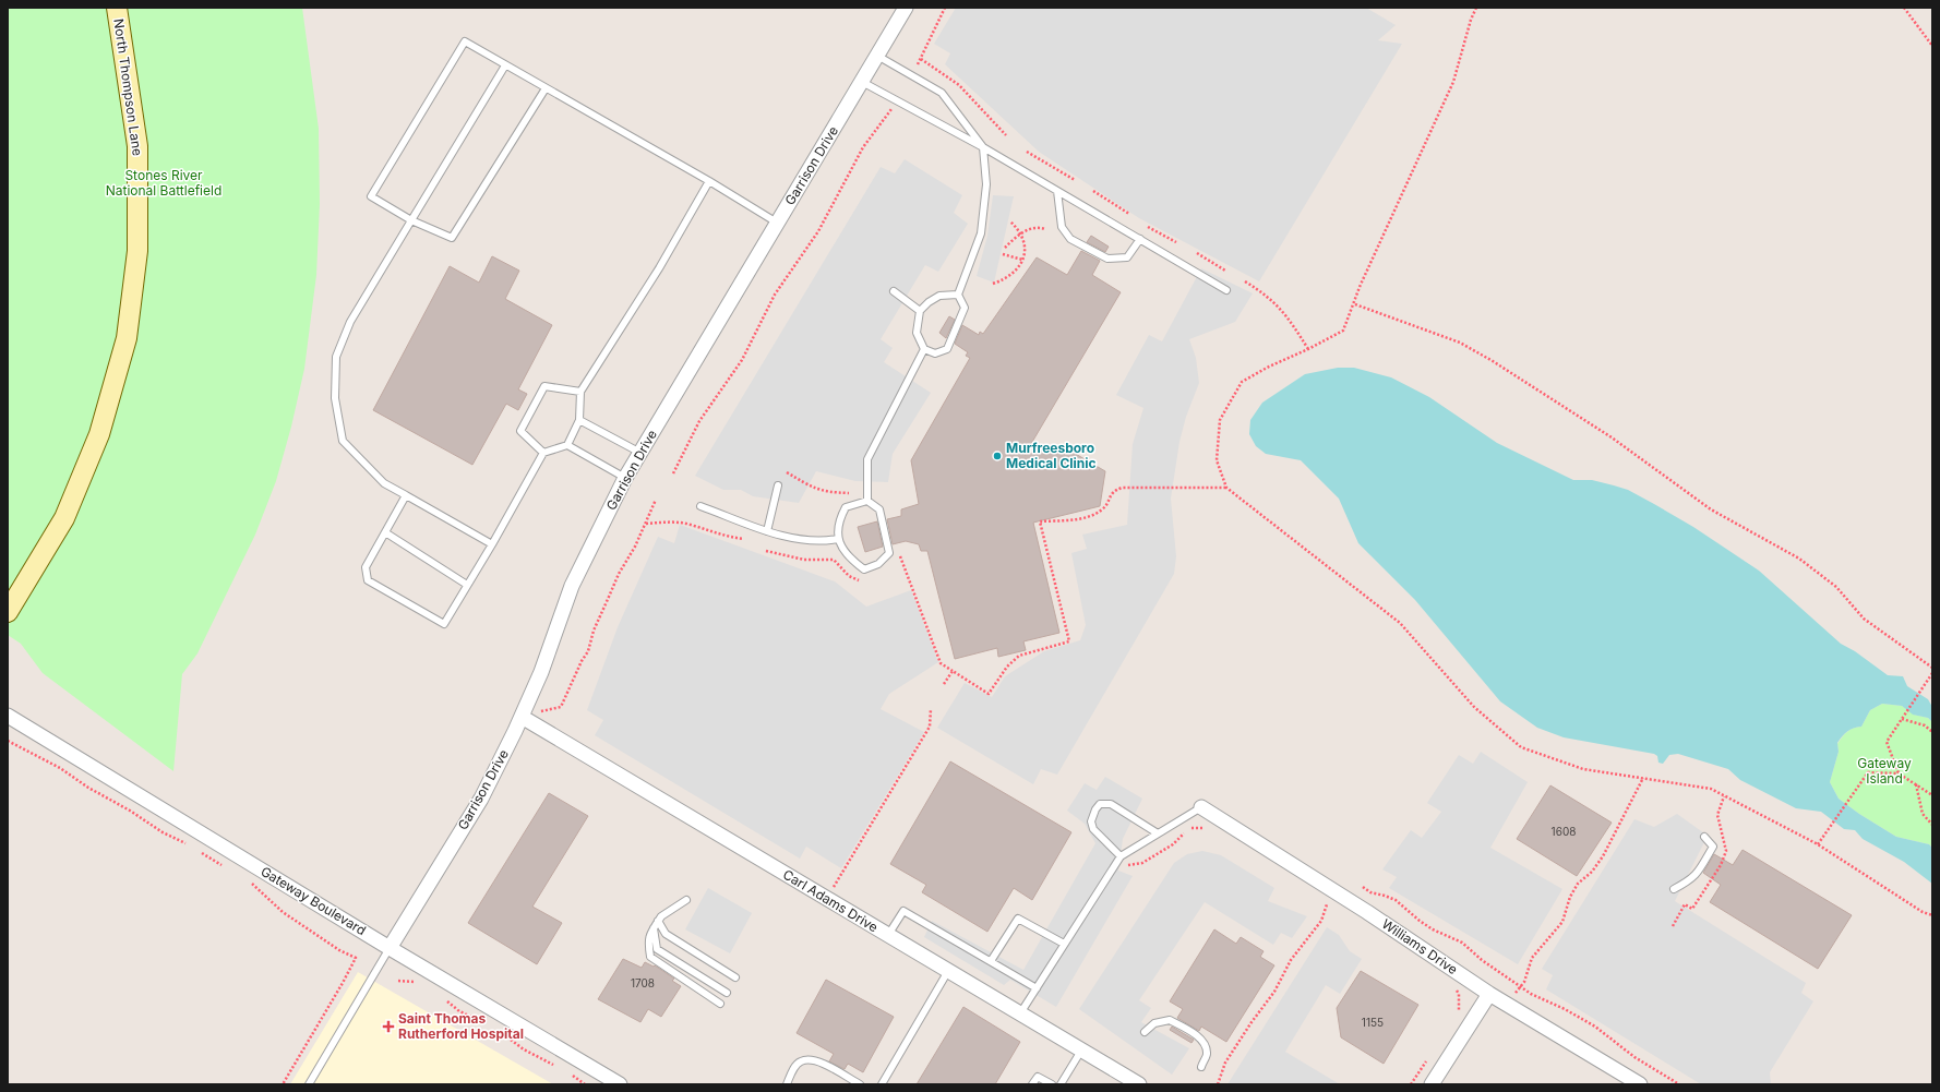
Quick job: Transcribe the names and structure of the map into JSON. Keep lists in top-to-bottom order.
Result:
{
  "streets": {
    "main road": ["North Thompson Lane"],
    "street": [
      "Garrison Drive",
      "Gateway Boulevard",
      "Carl Adams Drive",
      "Williams Drive"
    ]
  },
  "crossings": [
    ["Garrison Drive", "Gateway Boulevard"],
    ["Garrison Drive", "Carl Adams Drive"]
  ],
  "parks": ["Stones River National Battlefield", "Gateway Island"],
  "places": {
    "other": ["Murfreesboro Medical Clinic"],
    "health": ["Saint Thomas Rutherford Hospital"]
  },
  "house_numbers": ["1608", "1708", "1155"]
}
